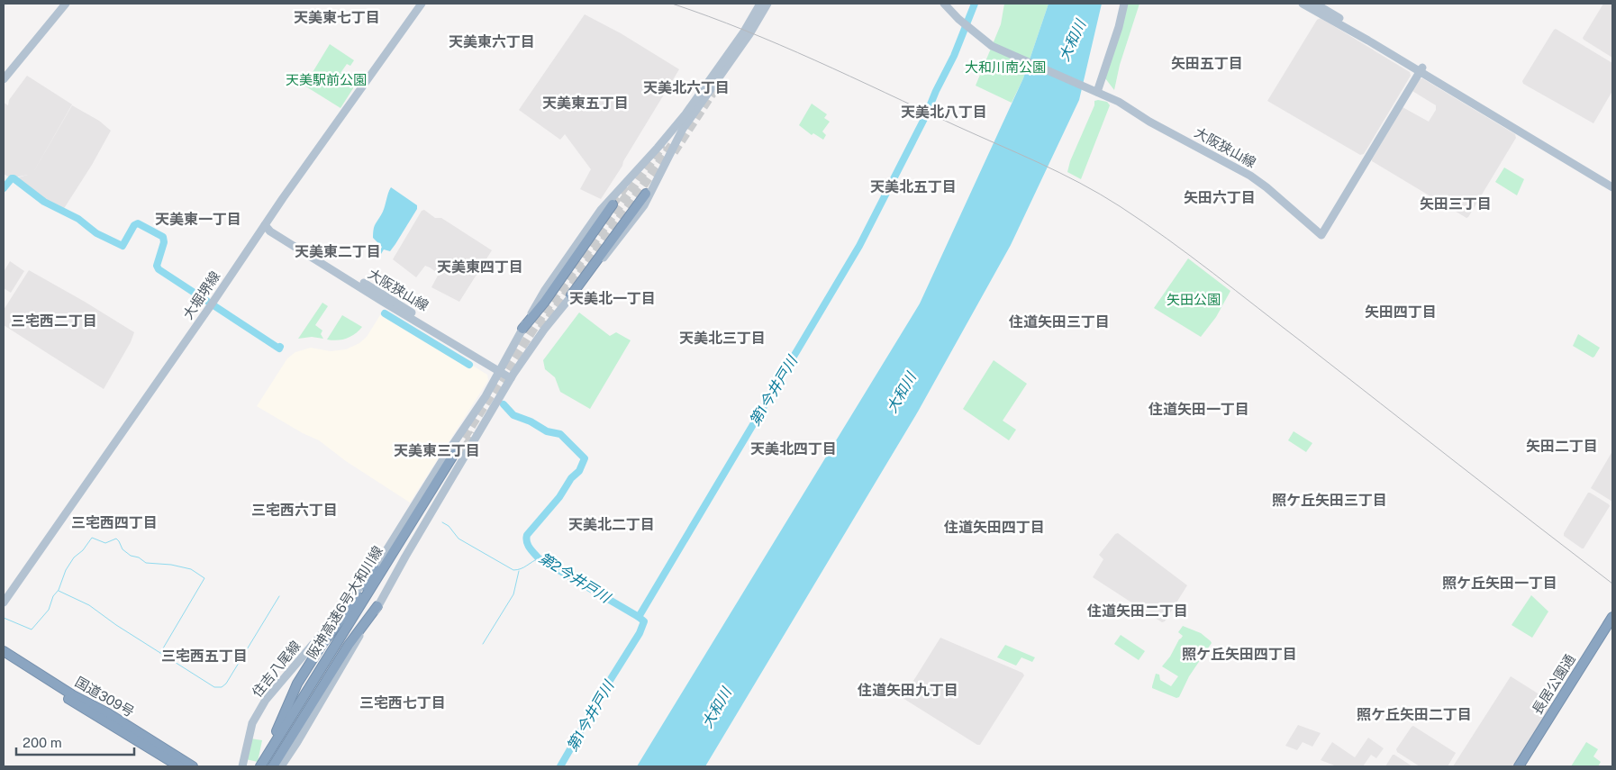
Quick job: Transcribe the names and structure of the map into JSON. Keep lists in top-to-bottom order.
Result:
{
  "streets": {
    "highway": ["阪神高速6号大和川線", "長居公園通", "国道309号"],
    "main road": ["大阪狭山線", "大堀堺線", "住吉八尾線"]
  },
  "crossings": [
    ["大阪狭山線", "大堀堺線"],
    ["大阪狭山線", "住吉八尾線"]
  ],
  "districts": [
    "天美東七丁目",
    "天美東六丁目",
    "矢田五丁目",
    "天美北六丁目",
    "天美東五丁目",
    "天美北八丁目",
    "天美北五丁目",
    "矢田六丁目",
    "矢田三丁目",
    "天美東一丁目",
    "天美東二丁目",
    "天美東四丁目",
    "天美北一丁目",
    "矢田四丁目",
    "三宅西二丁目",
    "住道矢田三丁目",
    "天美北三丁目",
    "住道矢田一丁目",
    "矢田二丁目",
    "天美北四丁目",
    "天美東三丁目",
    "照ケ丘矢田三丁目",
    "三宅西六丁目",
    "三宅西四丁目",
    "天美北二丁目",
    "住道矢田四丁目",
    "照ケ丘矢田一丁目",
    "住道矢田二丁目",
    "照ケ丘矢田四丁目",
    "三宅西五丁目",
    "住道矢田九丁目",
    "三宅西七丁目",
    "照ケ丘矢田二丁目"
  ],
  "water": ["大和川", "第1今井戸川", "第2今井戸川"],
  "parks": ["大和川南公園", "天美駅前公園", "矢田公園"],
  "scale_bar": "200 m"
}
